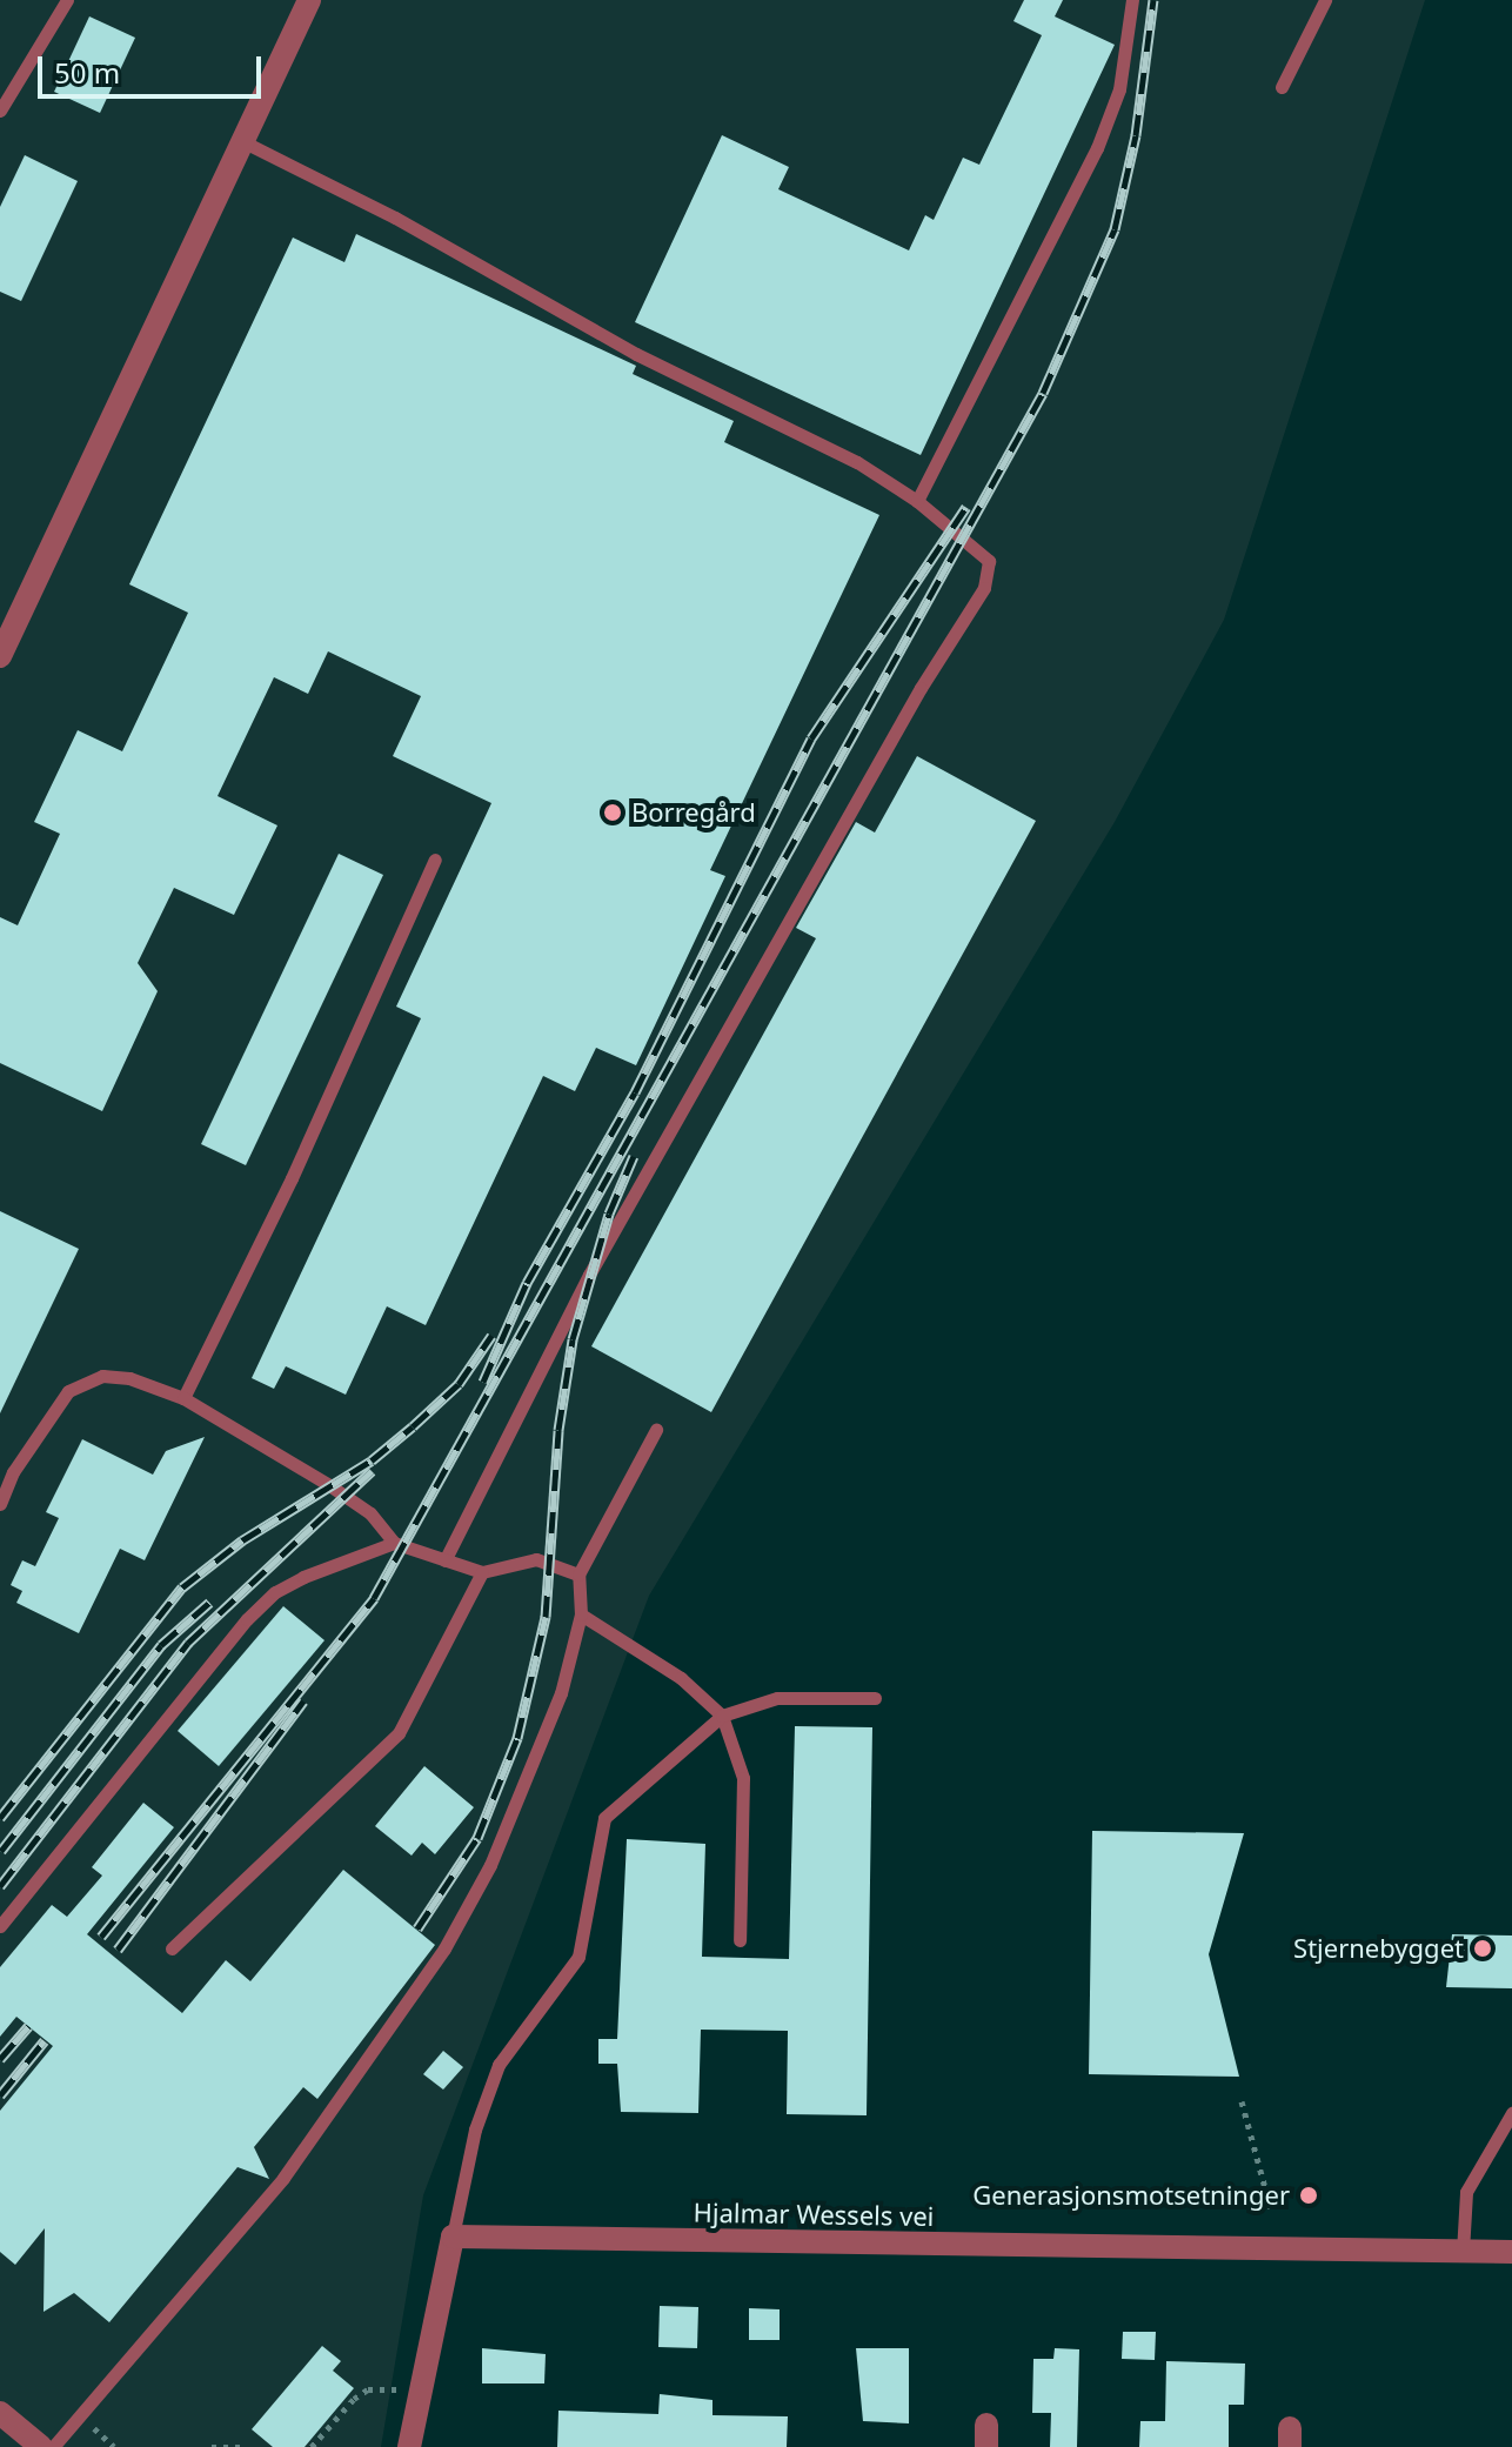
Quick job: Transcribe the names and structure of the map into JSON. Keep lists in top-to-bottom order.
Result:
{
  "streets": {
    "street": ["Hjalmar Wessels vei"]
  },
  "places": ["Borregård", "Stjernebygget", "Generasjonsmotsetninger"],
  "scale_bar": "50 m"
}
